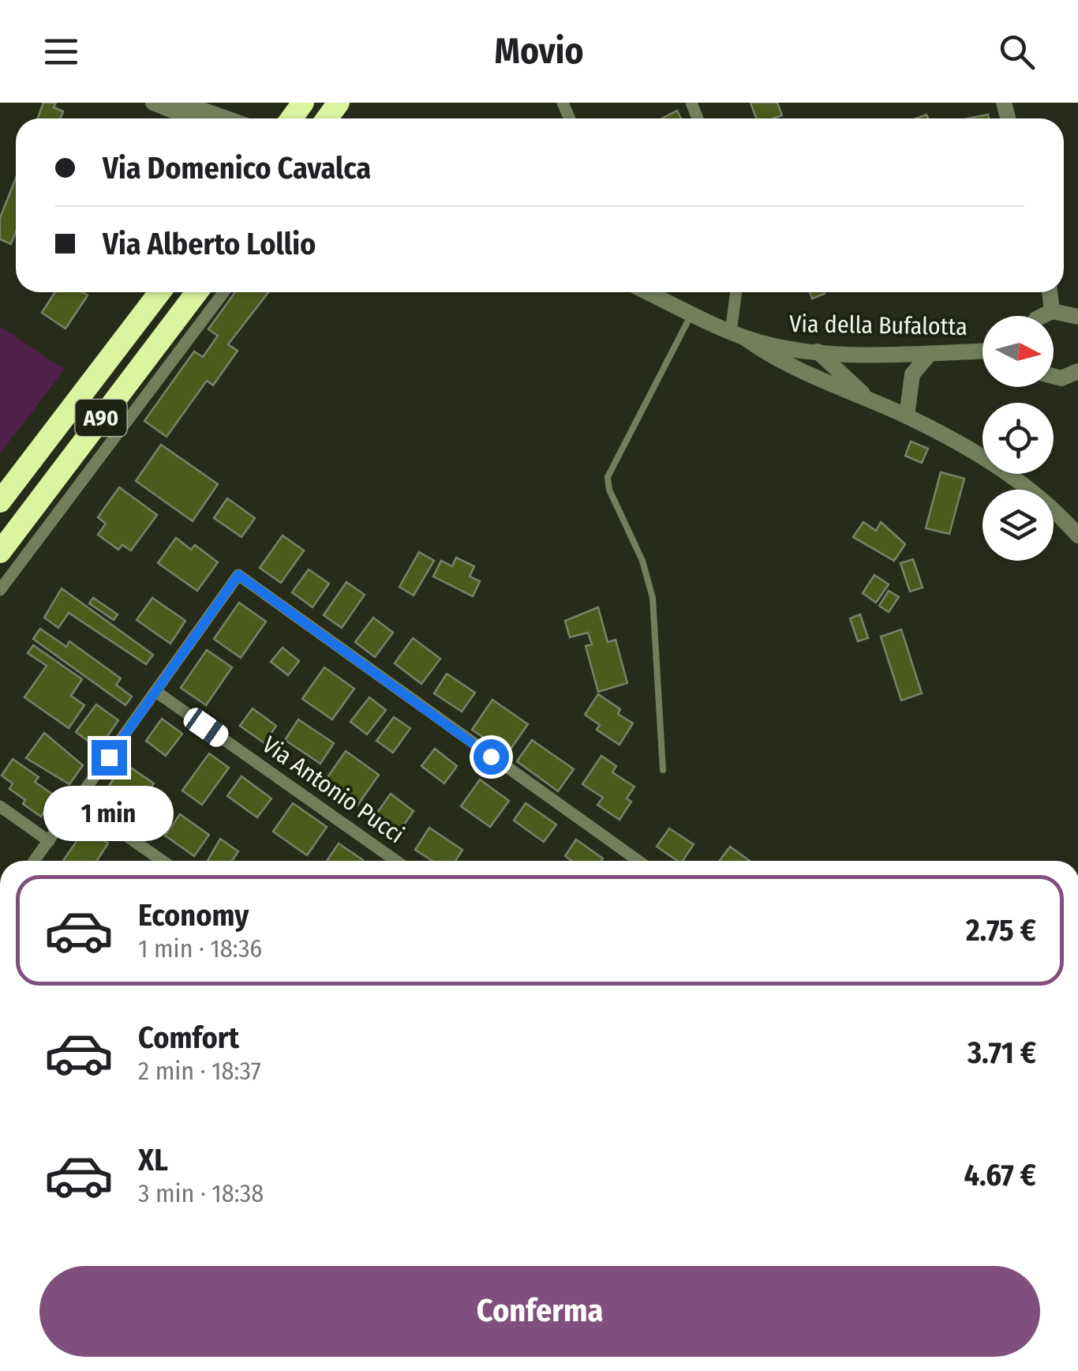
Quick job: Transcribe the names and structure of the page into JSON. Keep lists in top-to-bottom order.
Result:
{
  "streets": {
    "highway": ["A90"],
    "street": ["Via della Bufalotta", "Via Antonio Pucci"]
  },
  "north": "right",
  "page": {
    "header": "Movio",
    "banner": ["Via Domenico Cavalca", "Via Alberto Lollio"],
    "bubble": "1 min",
    "list": [
      {
        "name": "Economy",
        "note": "1 min · 18:36",
        "value": "2.75 €"
      },
      {
        "name": "Comfort",
        "note": "2 min · 18:37",
        "value": "3.71 €"
      },
      {
        "name": "XL",
        "note": "3 min · 18:38",
        "value": "4.67 €"
      }
    ],
    "buttons": "Conferma"
  }
}
